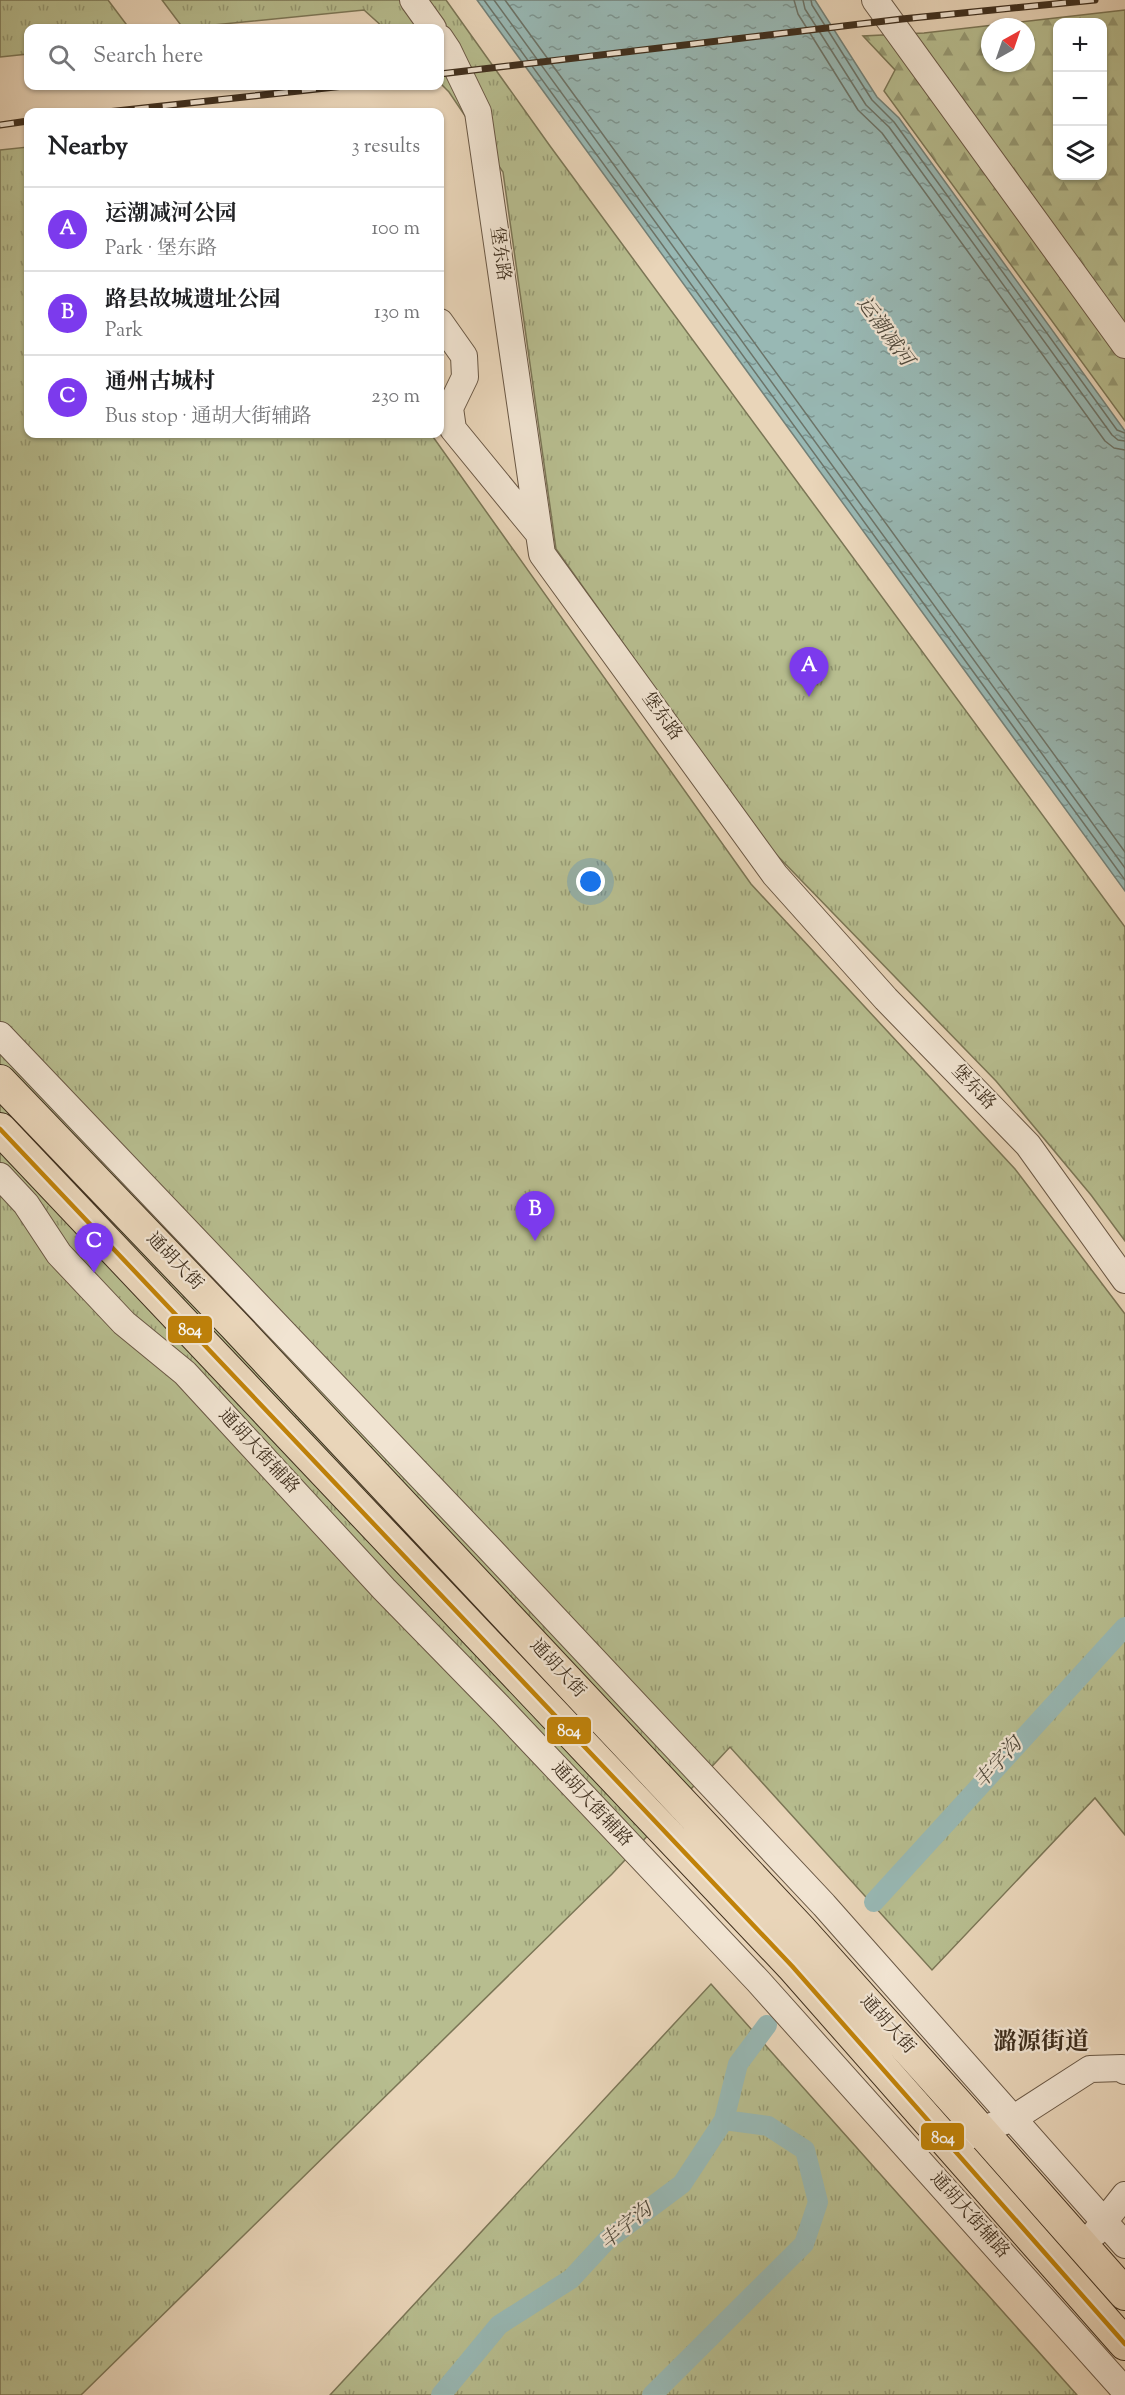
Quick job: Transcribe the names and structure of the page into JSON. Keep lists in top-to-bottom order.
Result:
{
  "streets": {
    "main road": ["通胡大街"],
    "street": ["堡东路", "通胡大街辅路"]
  },
  "districts": ["潞源街道"],
  "water": ["运潮减河", "丰字沟"],
  "lines": ["transit line 804"],
  "north": "top right",
  "page": {
    "map_buttons": ["+", "−"],
    "search": "Search here",
    "heading": ["Nearby", "3 results"],
    "list": [
      {
        "mark": "A",
        "name": "运潮减河公园",
        "note": "Park · 堡东路",
        "value": "100 m"
      },
      {
        "mark": "B",
        "name": "路县故城遗址公园",
        "note": "Park",
        "value": "130 m"
      },
      {
        "mark": "C",
        "name": "通州古城村",
        "note": "Bus stop · 通胡大街辅路",
        "value": "230 m"
      }
    ],
    "pins": ["A", "B", "C"]
  }
}
